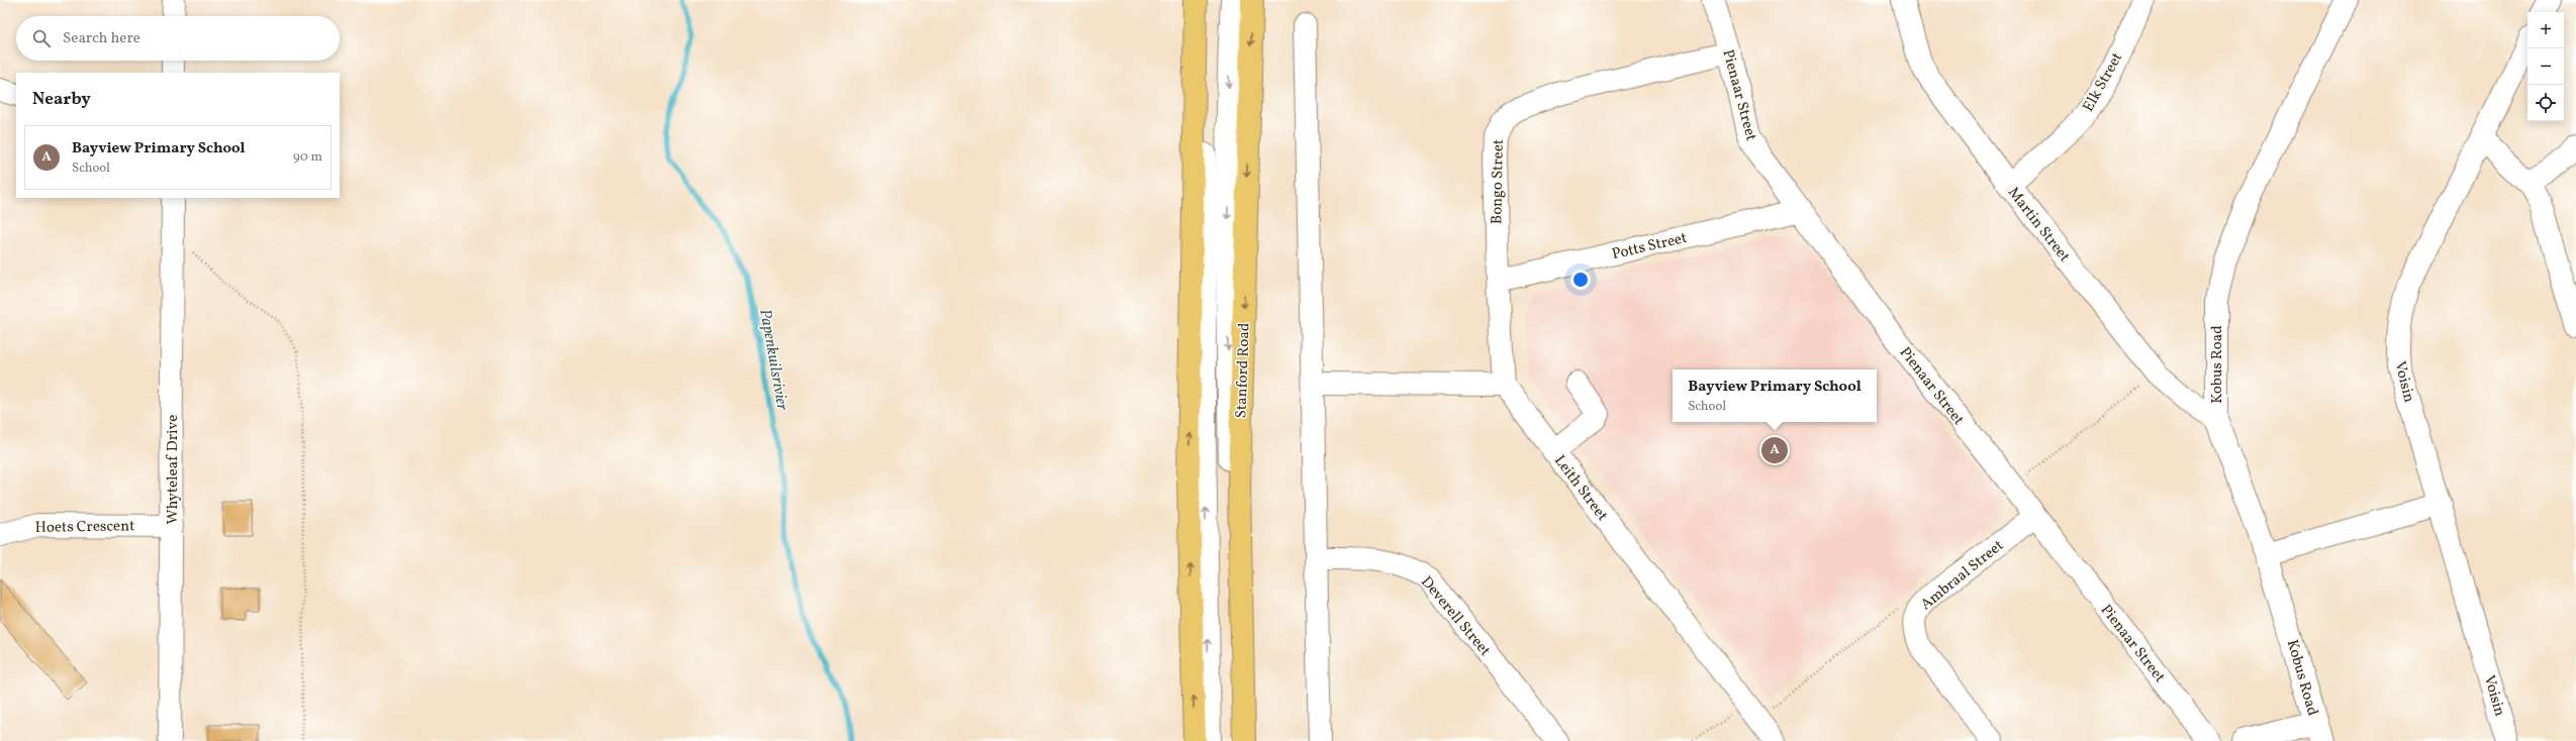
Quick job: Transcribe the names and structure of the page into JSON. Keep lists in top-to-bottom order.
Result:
{
  "streets": {
    "main road": ["Stanford Road"],
    "street": [
      "Elk Street",
      "Pienaar Street",
      "Bongo Street",
      "Martin Street",
      "Potts Street",
      "Kobus Road",
      "Voisin",
      "Whyteleaf Drive",
      "Leith Street",
      "Hoets Crescent",
      "Ambraal Street",
      "Deverell Street"
    ]
  },
  "crossings": [
    ["Elk Street", "Martin Street"],
    ["Pienaar Street", "Bongo Street"],
    ["Pienaar Street", "Potts Street"],
    ["Pienaar Street", "Ambraal Street"],
    ["Bongo Street", "Potts Street"],
    ["Bongo Street", "Leith Street"],
    ["Martin Street", "Kobus Road"],
    ["Whyteleaf Drive", "Hoets Crescent"]
  ],
  "water": ["Papenkuilsrivier"],
  "page": {
    "map_buttons": ["+", "−"],
    "search": "Search here",
    "heading": "Nearby",
    "list": [
      {
        "mark": "A",
        "name": "Bayview Primary School",
        "note": "School",
        "value": "90 m"
      }
    ],
    "popup": ["Bayview Primary School", "School"],
    "pins": "A"
  }
}
